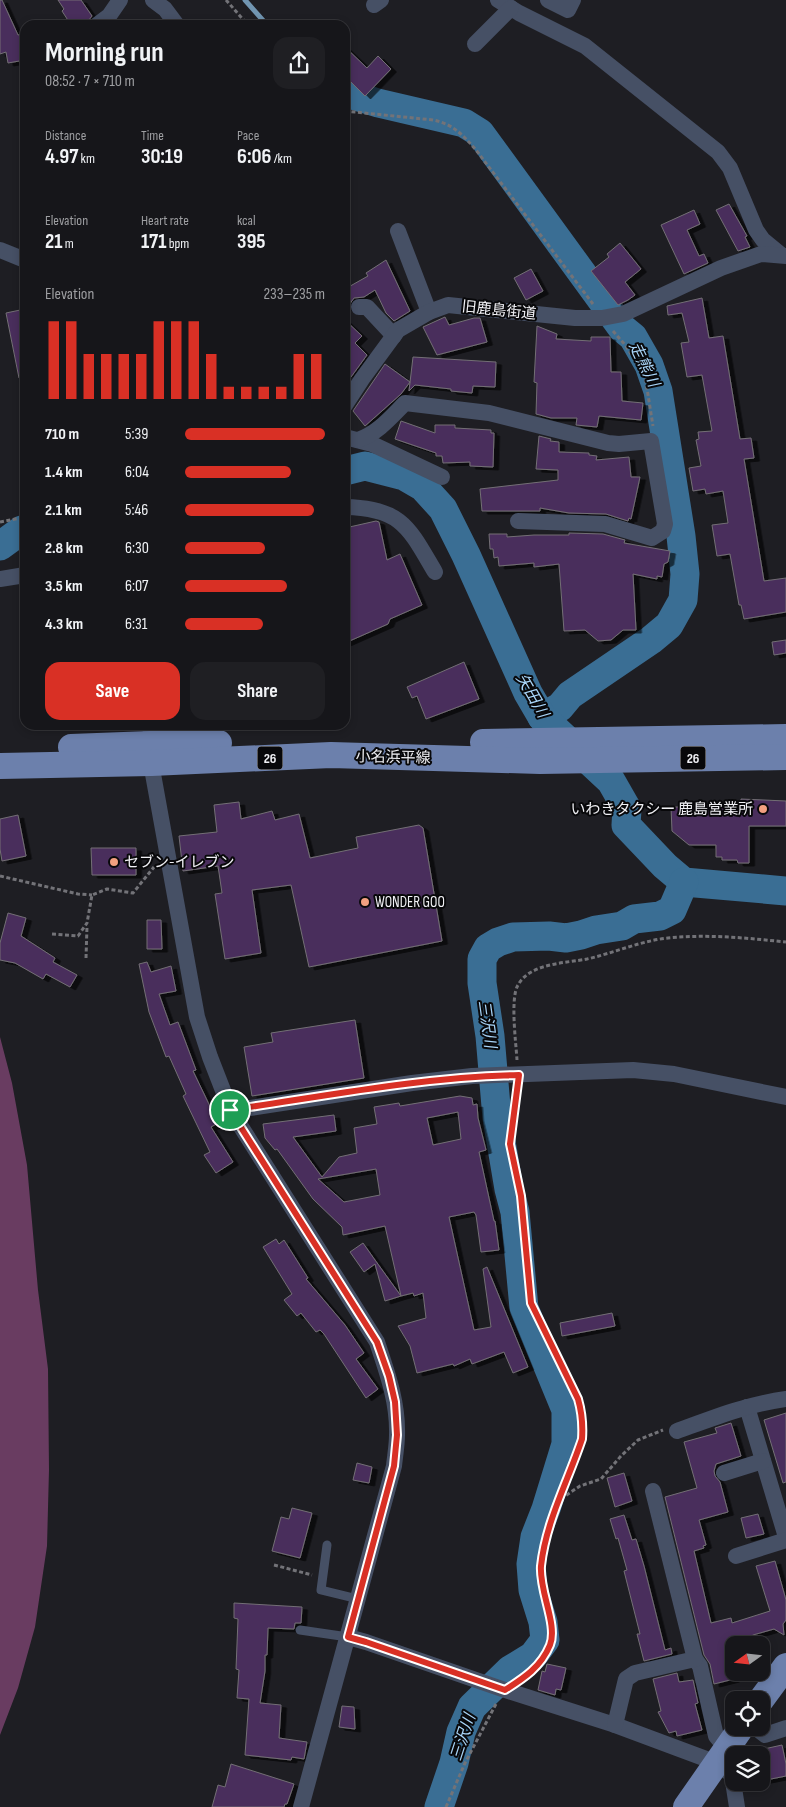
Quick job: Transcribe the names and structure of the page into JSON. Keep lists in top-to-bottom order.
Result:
{
  "streets": {
    "main road": ["小名浜平線", "26"],
    "street": ["旧鹿島街道"]
  },
  "crossings": [
    ["小名浜平線", "26"]
  ],
  "water": ["走熊川", "矢田川", "三沢川"],
  "places": ["いわきタクシー 鹿島営業所", "セブン-イレブン", "WONDER GOO"],
  "north": "left",
  "page": {
    "heading": ["Morning run", "08:52 · 7 × 710 m"],
    "stats": [
      ["Distance", "4.97 km"],
      ["Time", "30:19"],
      ["Pace", "6:06 /km"],
      ["Elevation", "21 m"],
      ["Heart rate", "171 bpm"],
      ["kcal", "395"]
    ],
    "chart": ["Elevation", "233–235 m"],
    "list": [
      {
        "name": "710 m",
        "note": "5:39"
      },
      {
        "name": "1.4 km",
        "note": "6:04"
      },
      {
        "name": "2.1 km",
        "note": "5:46"
      },
      {
        "name": "2.8 km",
        "note": "6:30"
      },
      {
        "name": "3.5 km",
        "note": "6:07"
      },
      {
        "name": "4.3 km",
        "note": "6:31"
      }
    ],
    "buttons": ["Save", "Share"]
  }
}
